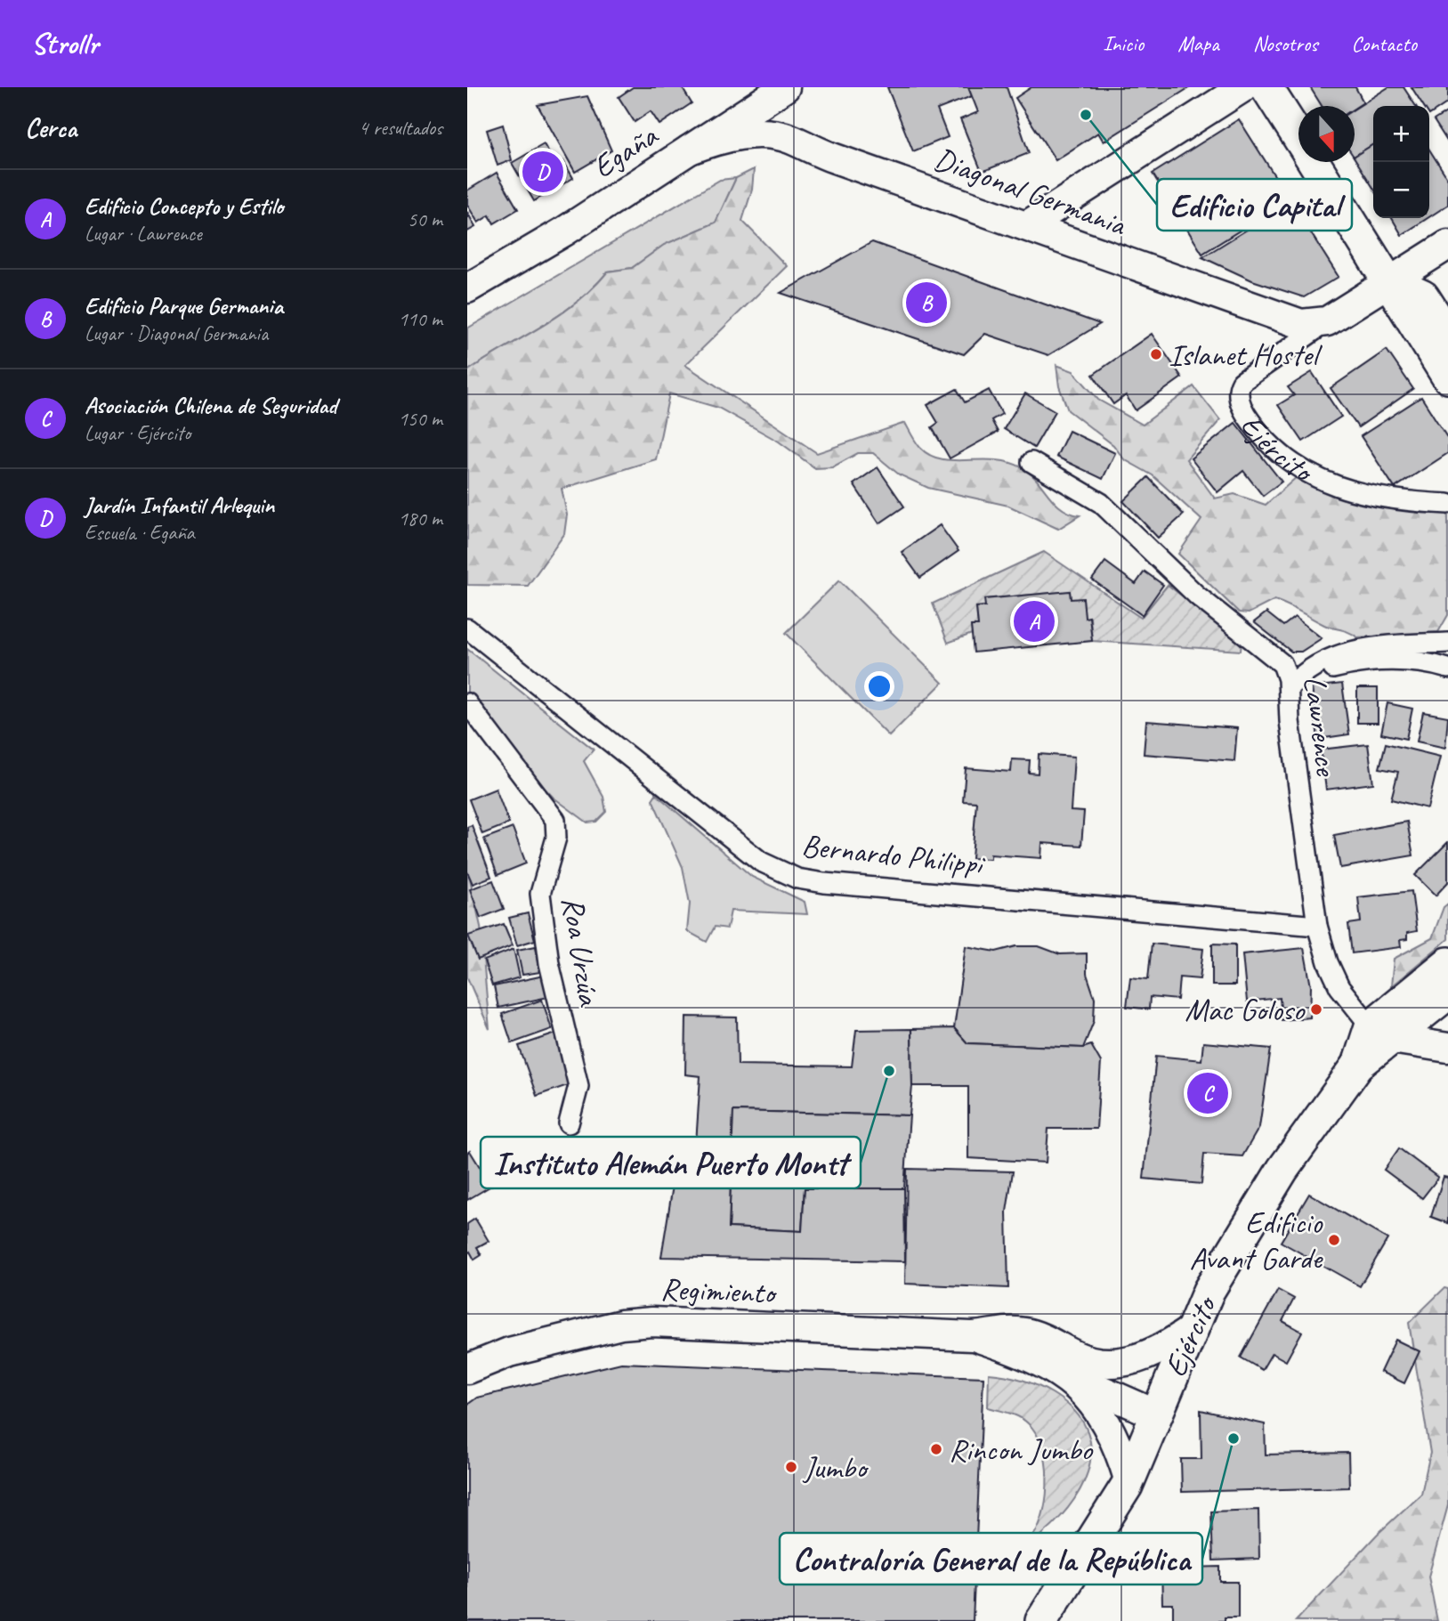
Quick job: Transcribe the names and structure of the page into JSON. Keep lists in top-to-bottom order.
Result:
{
  "streets": {
    "main road": [
      "Egaña",
      "Diagonal Germania",
      "Ejército",
      "Regimiento"
    ],
    "street": ["Lawrence", "Bernardo Philippi", "Roa Urzúa"]
  },
  "crossings": [
    ["Egaña", "Diagonal Germania"],
    ["Diagonal Germania", "Ejército"],
    ["Ejército", "Lawrence"],
    ["Ejército", "Regimiento"],
    ["Lawrence", "Bernardo Philippi"]
  ],
  "places": [
    "Edificio Capital",
    "Islanet Hostel",
    "Mac Goloso",
    "Instituto Alemán Puerto Montt",
    "Edificio Avant Garde",
    "Contraloría General de la República",
    "Rincon Jumbo",
    "Jumbo"
  ],
  "north": "bottom",
  "page": {
    "header": "Strollr",
    "nav": [
      "Inicio",
      "Mapa",
      "Nosotros",
      "Contacto"
    ],
    "heading": ["Cerca", "4 resultados"],
    "map_buttons": ["+", "−"],
    "pins": [
      "D",
      "B",
      "A",
      "C"
    ],
    "list": [
      {
        "mark": "A",
        "name": "Edificio Concepto y Estilo",
        "note": "Lugar · Lawrence",
        "value": "50 m"
      },
      {
        "mark": "B",
        "name": "Edificio Parque Germania",
        "note": "Lugar · Diagonal Germania",
        "value": "110 m"
      },
      {
        "mark": "C",
        "name": "Asociación Chilena de Seguridad",
        "note": "Lugar · Ejército",
        "value": "150 m"
      },
      {
        "mark": "D",
        "name": "Jardín Infantil Arlequin",
        "note": "Escuela · Egaña",
        "value": "180 m"
      }
    ]
  }
}
